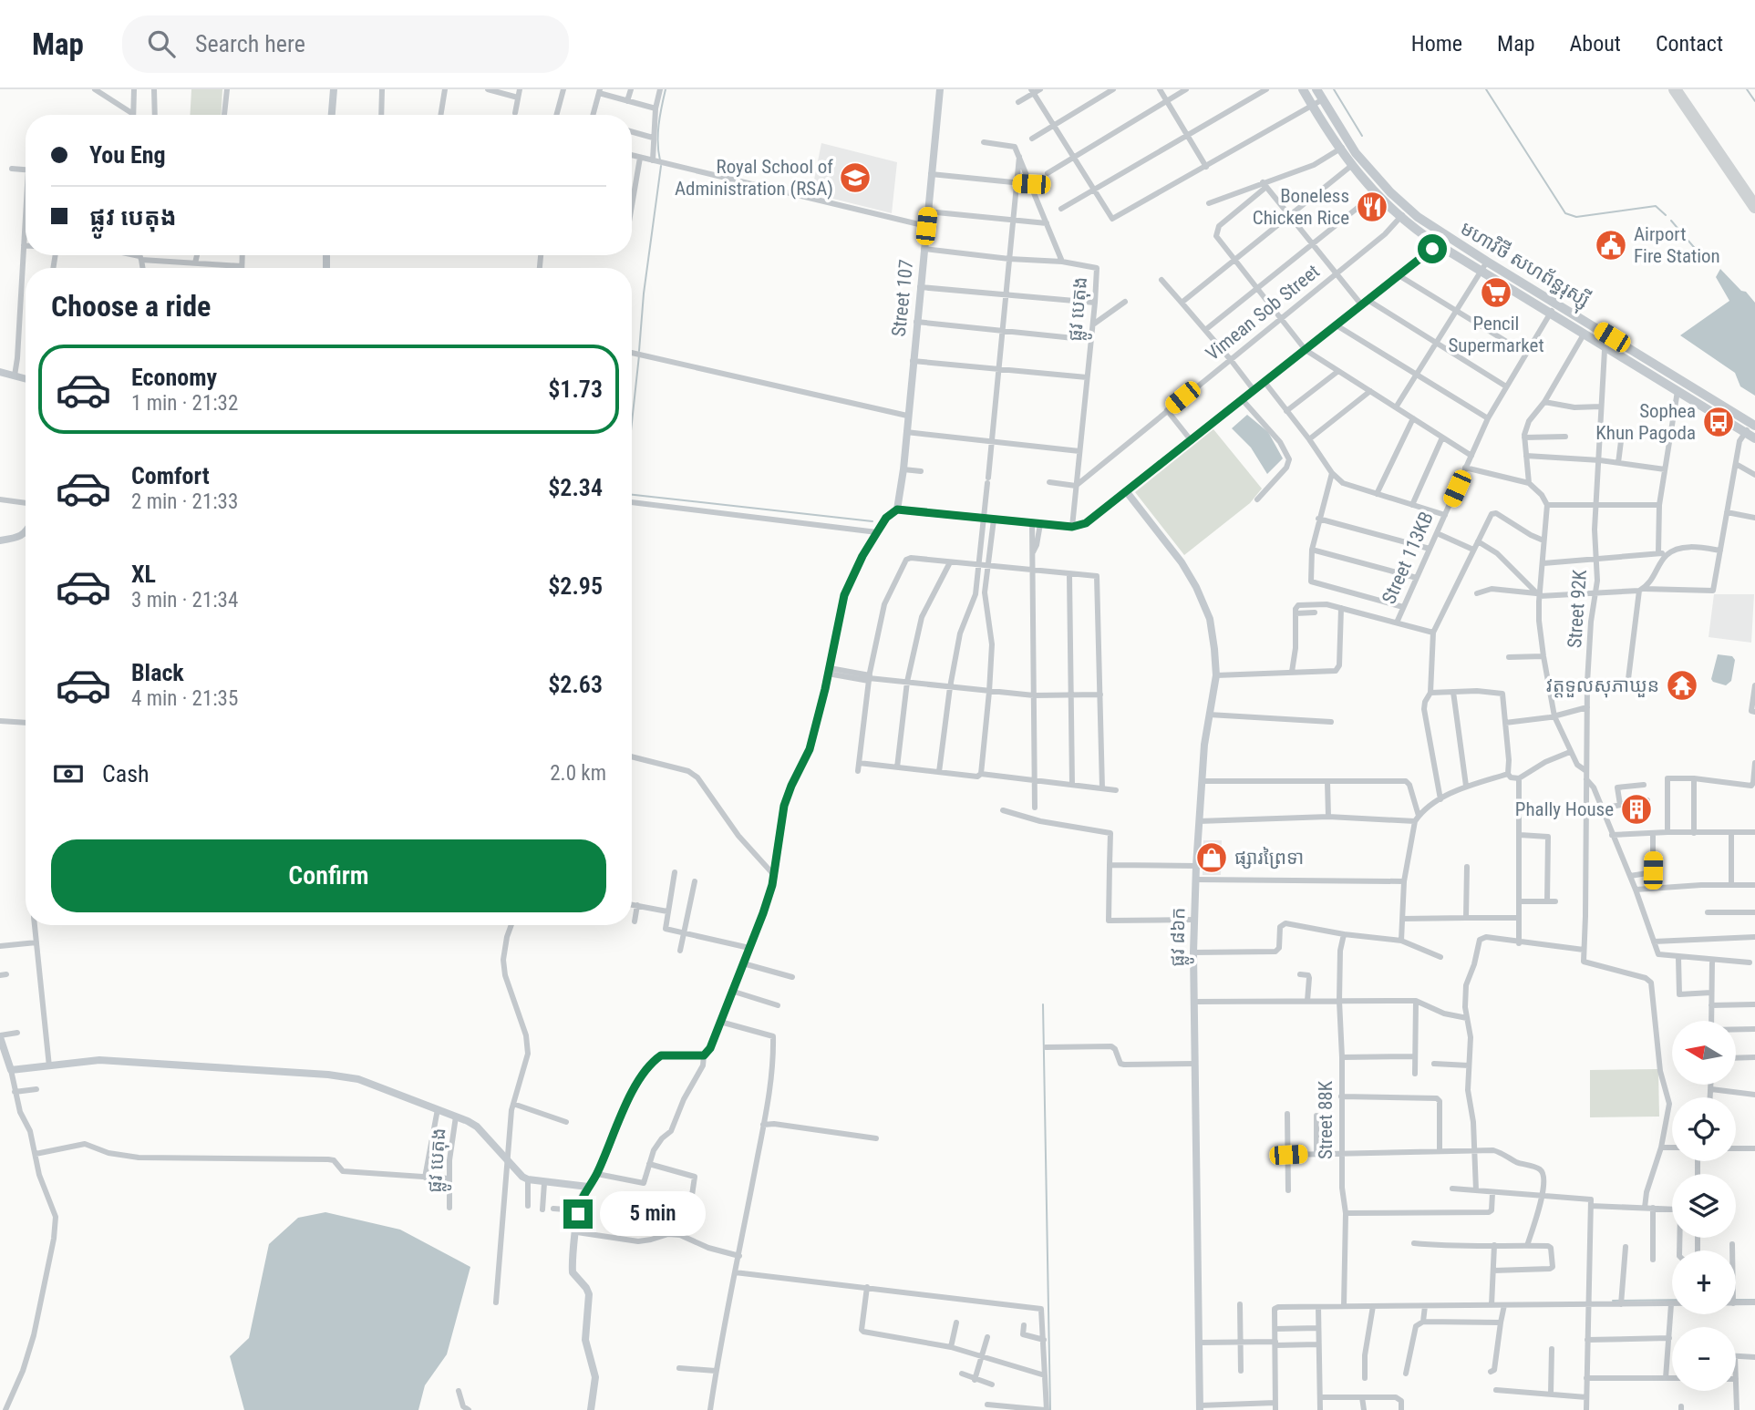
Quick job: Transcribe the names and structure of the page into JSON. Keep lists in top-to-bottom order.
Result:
{
  "streets": {
    "highway": ["មហាវិថី សហព័ន្ធរុស្ស៊ី"],
    "street": [
      "Street 107",
      "ផ្លូវ បេតុង",
      "Vimean Sob Street",
      "Street 113KB",
      "Street 92K",
      "ផ្លូវ ៨៦ក",
      "Street 88K"
    ]
  },
  "crossings": [
    ["មហាវិថី សហព័ន្ធរុស្ស៊ី", "Vimean Sob Street"],
    ["មហាវិថី សហព័ន្ធរុស្ស៊ី", "Street 113KB"],
    ["មហាវិថី សហព័ន្ធរុស្ស៊ី", "Street 92K"],
    ["Street 107", "ផ្លូវ បេតុង"],
    ["ផ្លូវ បេតុង", "Vimean Sob Street"]
  ],
  "places": {
    "school or university": ["Royal School of Administration (RSA)"],
    "restaurant": ["Boneless Chicken Rice"],
    "public building": ["Airport Fire Station"],
    "supermarket": ["Pencil Supermarket"],
    "bus stop": ["Sophea Khun Pagoda"],
    "temple": ["វត្តទួលសុភាឃួន"],
    "building": ["Phally House"],
    "shop": ["ផ្សារព្រៃទា"]
  },
  "north": "left",
  "page": {
    "header": "Map",
    "search": "Search here",
    "nav": [
      "Home",
      "Map",
      "About",
      "Contact"
    ],
    "banner": ["You Eng", "ផ្លូវ បេតុង"],
    "heading": "Choose a ride",
    "list": [
      {
        "name": "Economy",
        "note": "1 min · 21:32",
        "value": "$1.73"
      },
      {
        "name": "Comfort",
        "note": "2 min · 21:33",
        "value": "$2.34"
      },
      {
        "name": "XL",
        "note": "3 min · 21:34",
        "value": "$2.95"
      },
      {
        "name": "Black",
        "note": "4 min · 21:35",
        "value": "$2.63"
      }
    ],
    "pay": ["Cash", "2.0 km"],
    "buttons": "Confirm",
    "map_buttons": ["+", "−"],
    "bubble": "5 min"
  }
}
